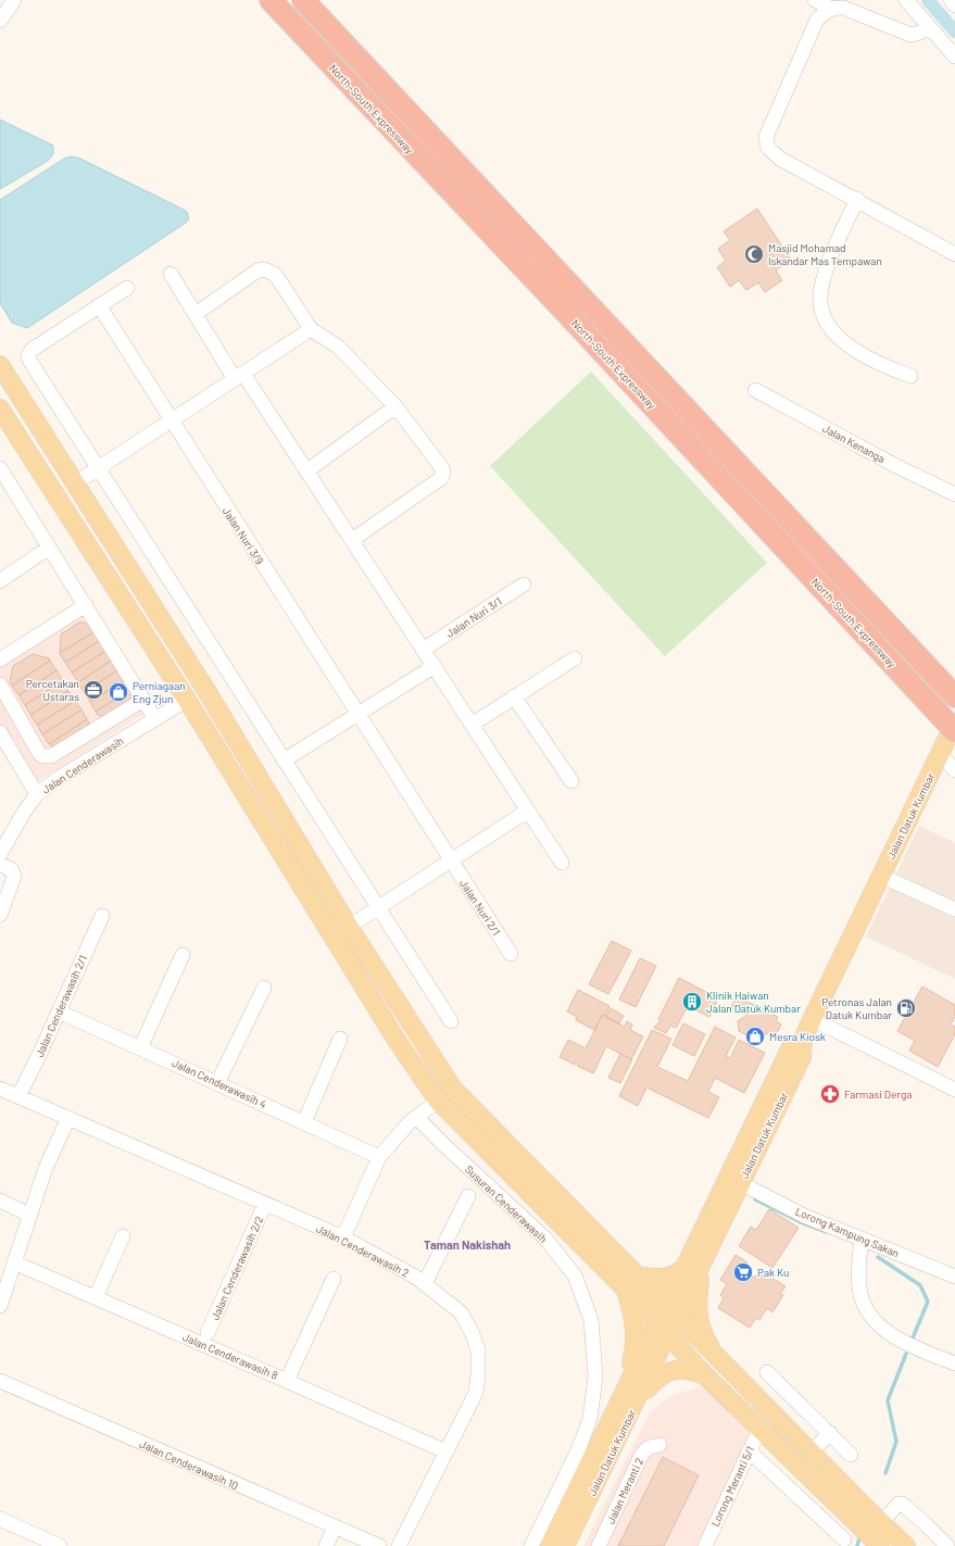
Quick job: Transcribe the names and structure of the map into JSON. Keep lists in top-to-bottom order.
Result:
{
  "streets": {
    "highway": ["North–South Expressway"],
    "main road": ["Jalan Datuk Kumbar"],
    "street": [
      "Jalan Kenanga",
      "Jalan Nuri 3/9",
      "Jalan Nuri 3/1",
      "Jalan Cenderawasih",
      "Jalan Nuri 2/1",
      "Jalan Cenderawasih 2/1",
      "Jalan Cenderawasih 4",
      "Susuran Cenderawasih",
      "Lorong Kampung Sakan",
      "Jalan Cenderawasih 2",
      "Jalan Cenderawasih 2/2",
      "Jalan Cenderawasih 8",
      "Jalan Cenderawasih 10",
      "Lorong Meranti 5/1",
      "Jalan Meranti 2"
    ]
  },
  "crossings": [
    ["Jalan Nuri 3/9", "Jalan Nuri 2/1"],
    ["Jalan Datuk Kumbar", "Lorong Kampung Sakan"],
    ["Jalan Cenderawasih 2/1", "Jalan Cenderawasih 4"],
    ["Jalan Cenderawasih 2/1", "Jalan Cenderawasih 2"],
    ["Jalan Cenderawasih 2", "Jalan Cenderawasih 2/2"],
    ["Jalan Cenderawasih 2", "Jalan Cenderawasih 8"]
  ],
  "districts": ["Taman Nakishah"],
  "places": {
    "mosque": ["Masjid Mohamad Iskandar Mas Tempawan"],
    "office": ["Percetakan Ustaras"],
    "shop": ["Perniagaan Eng Zjun", "Mesra Kiosk"],
    "building": ["Klinik Haiwan Jalan Datuk Kumbar"],
    "fuel station": ["Petronas Jalan Datuk Kumbar"],
    "pharmacy": ["Farmasi Derga"],
    "supermarket": ["Pak Ku"]
  }
}
